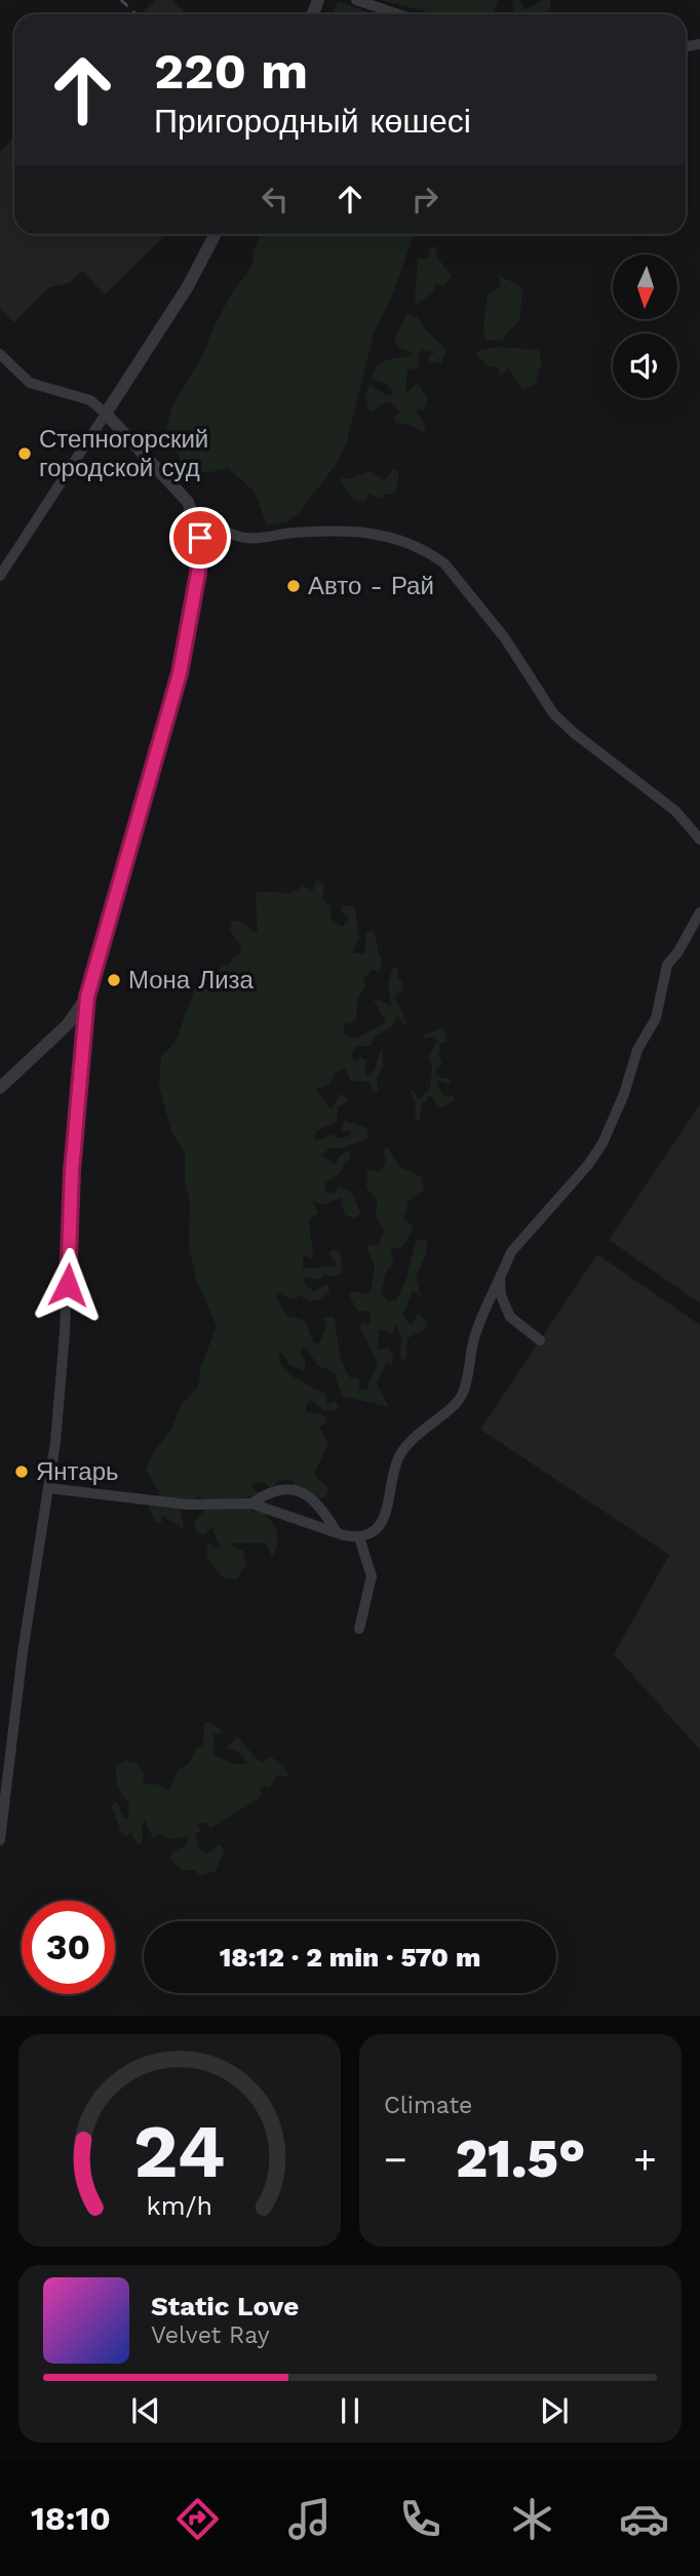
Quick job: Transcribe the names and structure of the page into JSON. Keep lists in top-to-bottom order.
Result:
{
  "places": [
    "Степногорский городской суд",
    "Авто - Рай",
    "Мона Лиза",
    "Янтарь"
  ],
  "north": "bottom",
  "page": {
    "turn": ["220 m", "Пригородный көшесі"],
    "limit": "30",
    "trip": "18:12 · 2 min · 570 m",
    "tile": "Climate",
    "heat": ["−", "21.5°", "+"],
    "song": ["Static Love", "Velvet Ray"],
    "tabs": "18:10",
    "gauge": ["24", "km/h"]
  }
}
